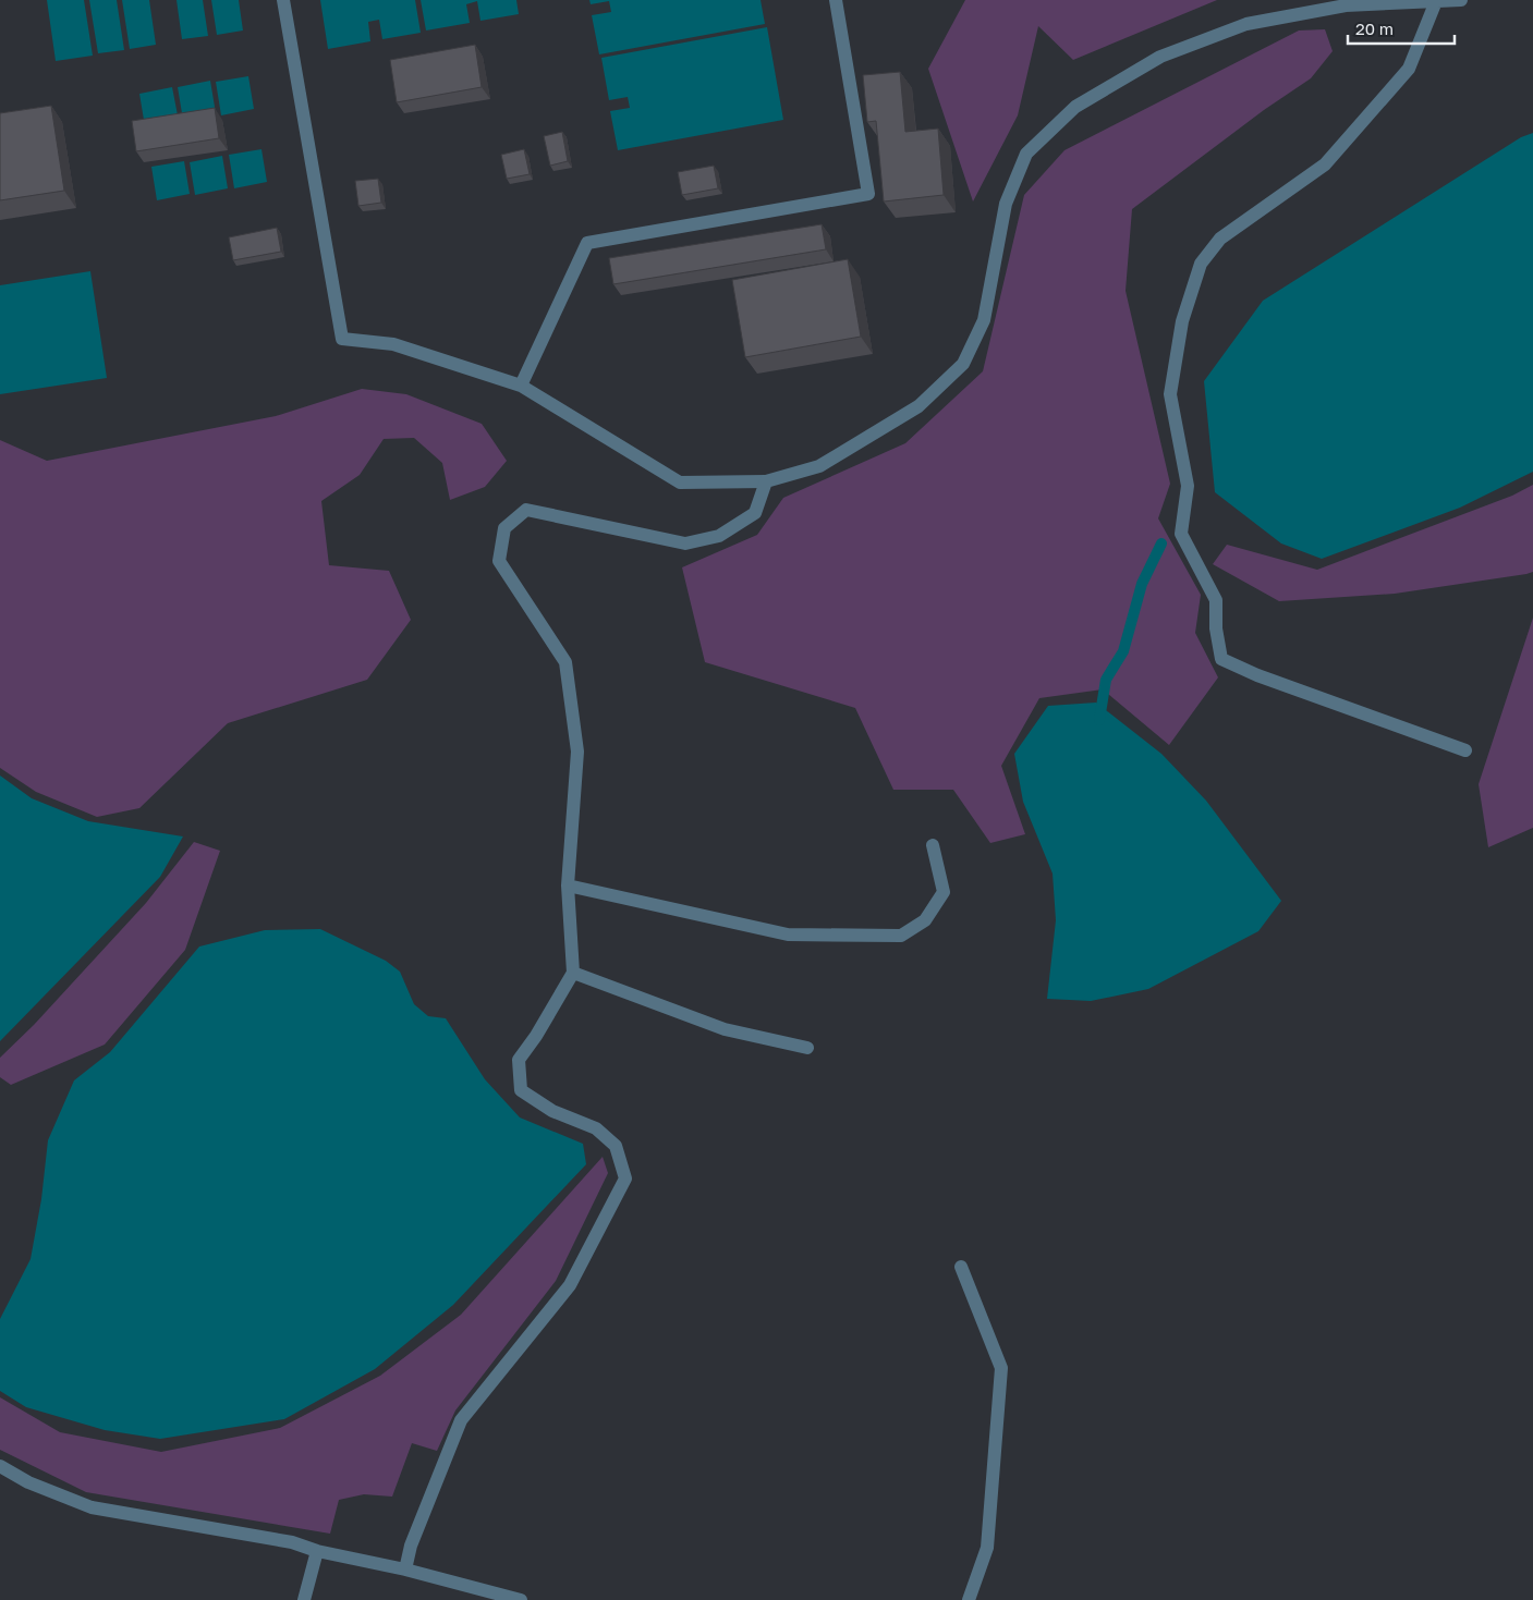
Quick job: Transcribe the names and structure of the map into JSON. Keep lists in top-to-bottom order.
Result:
{
  "scale_bar": "20 m"
}
